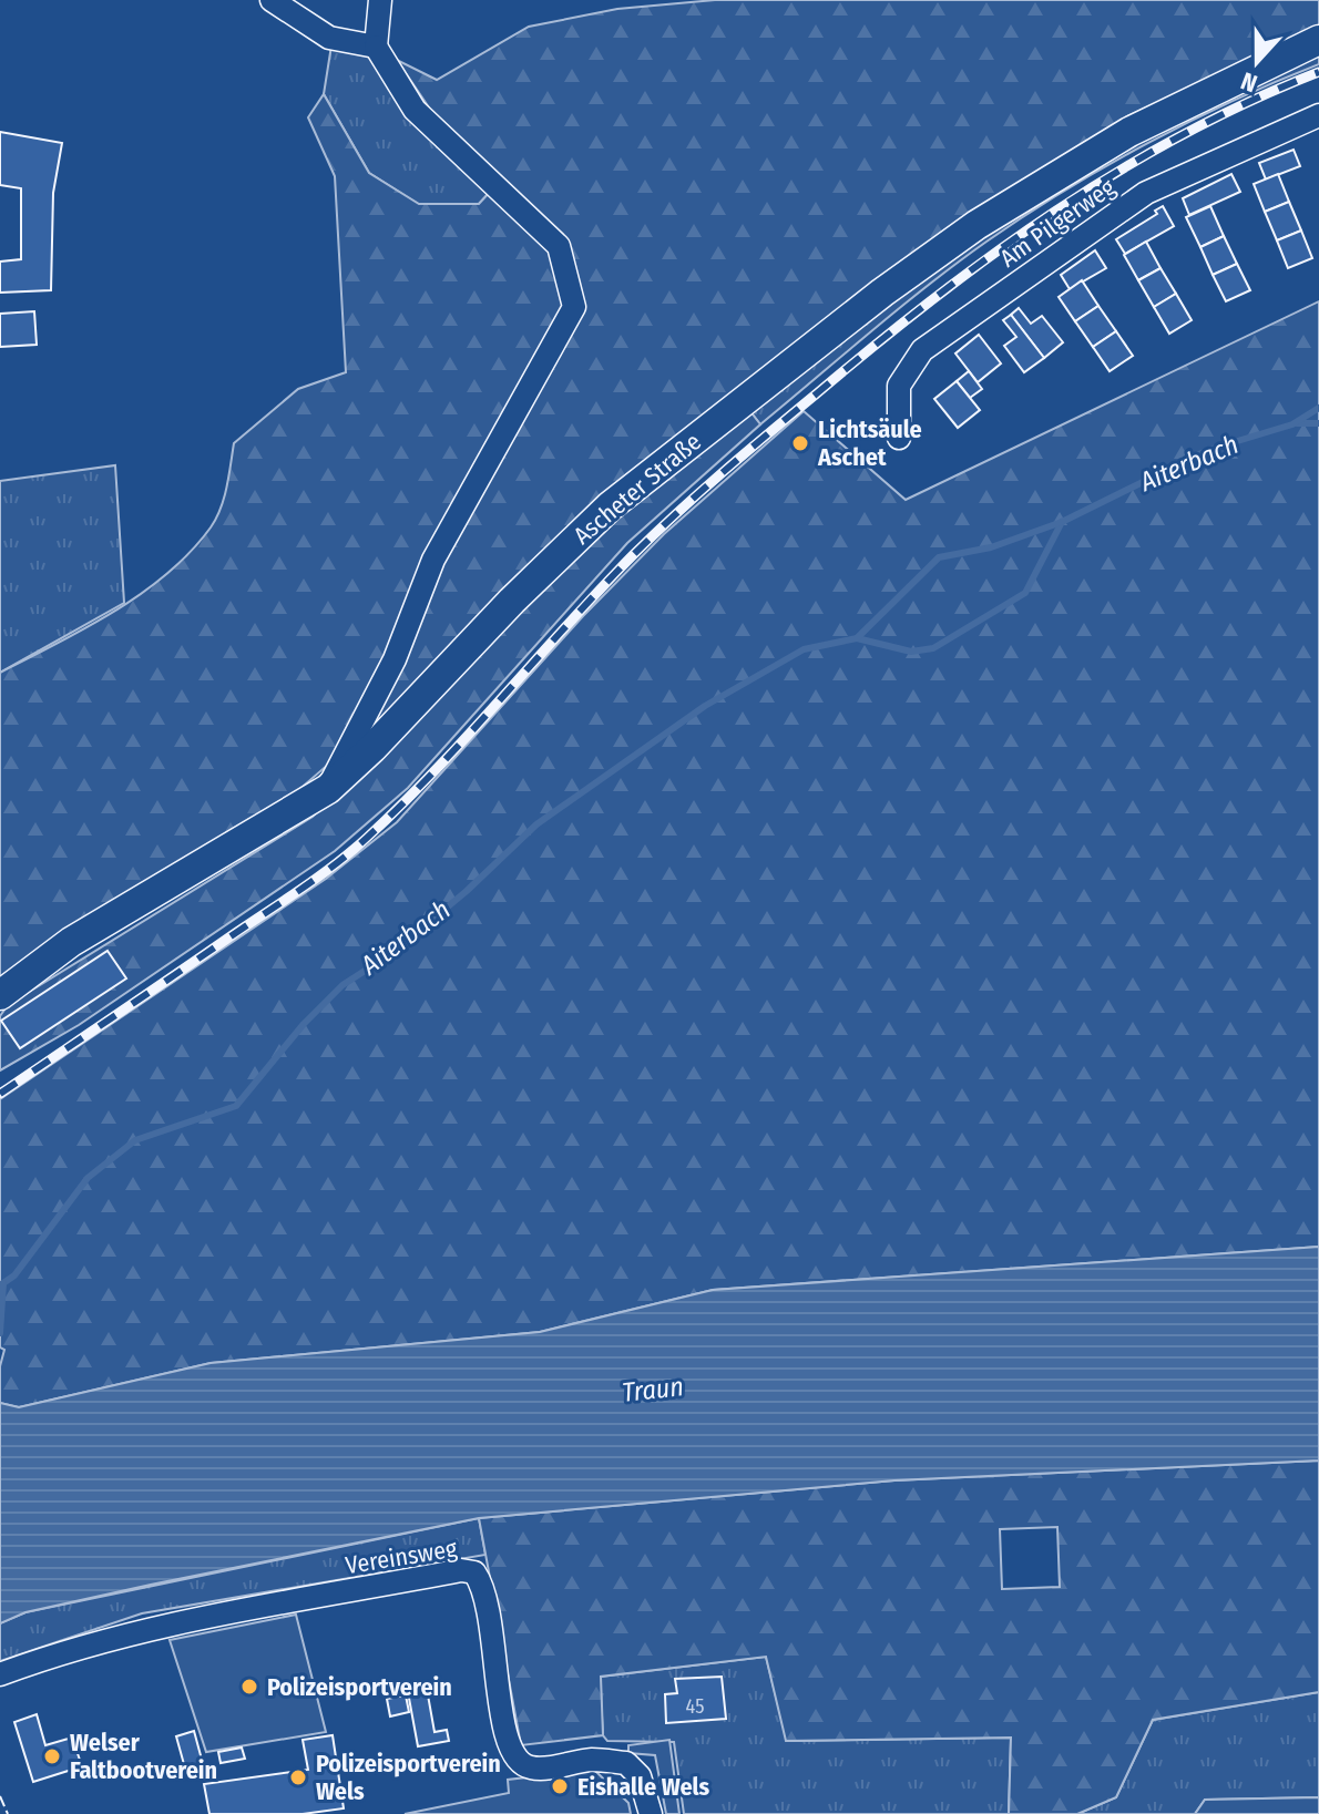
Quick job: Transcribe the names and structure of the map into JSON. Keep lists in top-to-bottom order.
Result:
{
  "streets": {
    "main road": ["Ascheter Straße"],
    "street": ["Am Pilgerweg", "Vereinsweg"]
  },
  "water": ["Aiterbach", "Traun"],
  "places": [
    "Lichtsäule Aschet",
    "Polizeisportverein",
    "Welser Faltbootverein",
    "Polizeisportverein Wels",
    "Eishalle Wels"
  ],
  "house_numbers": ["45"],
  "north": "bottom"
}
